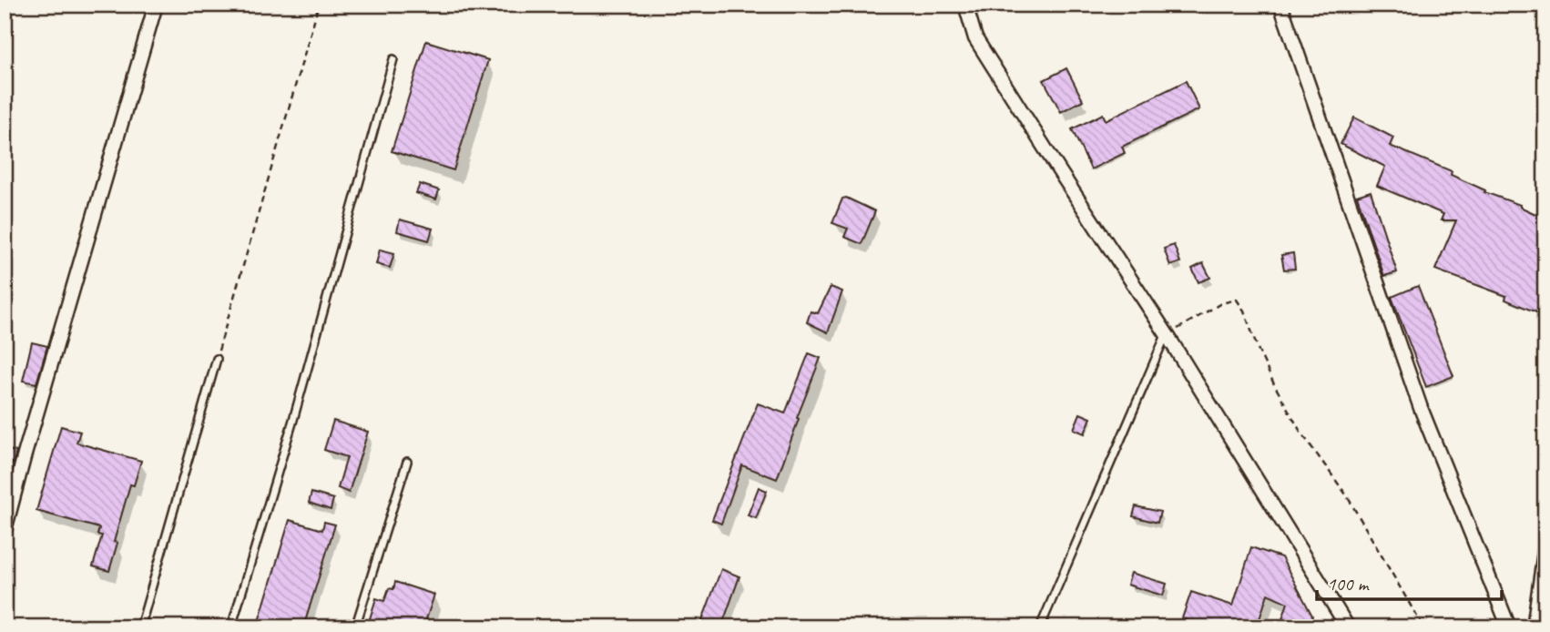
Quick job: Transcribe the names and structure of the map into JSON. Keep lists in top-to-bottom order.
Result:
{
  "scale_bar": "100 m"
}
